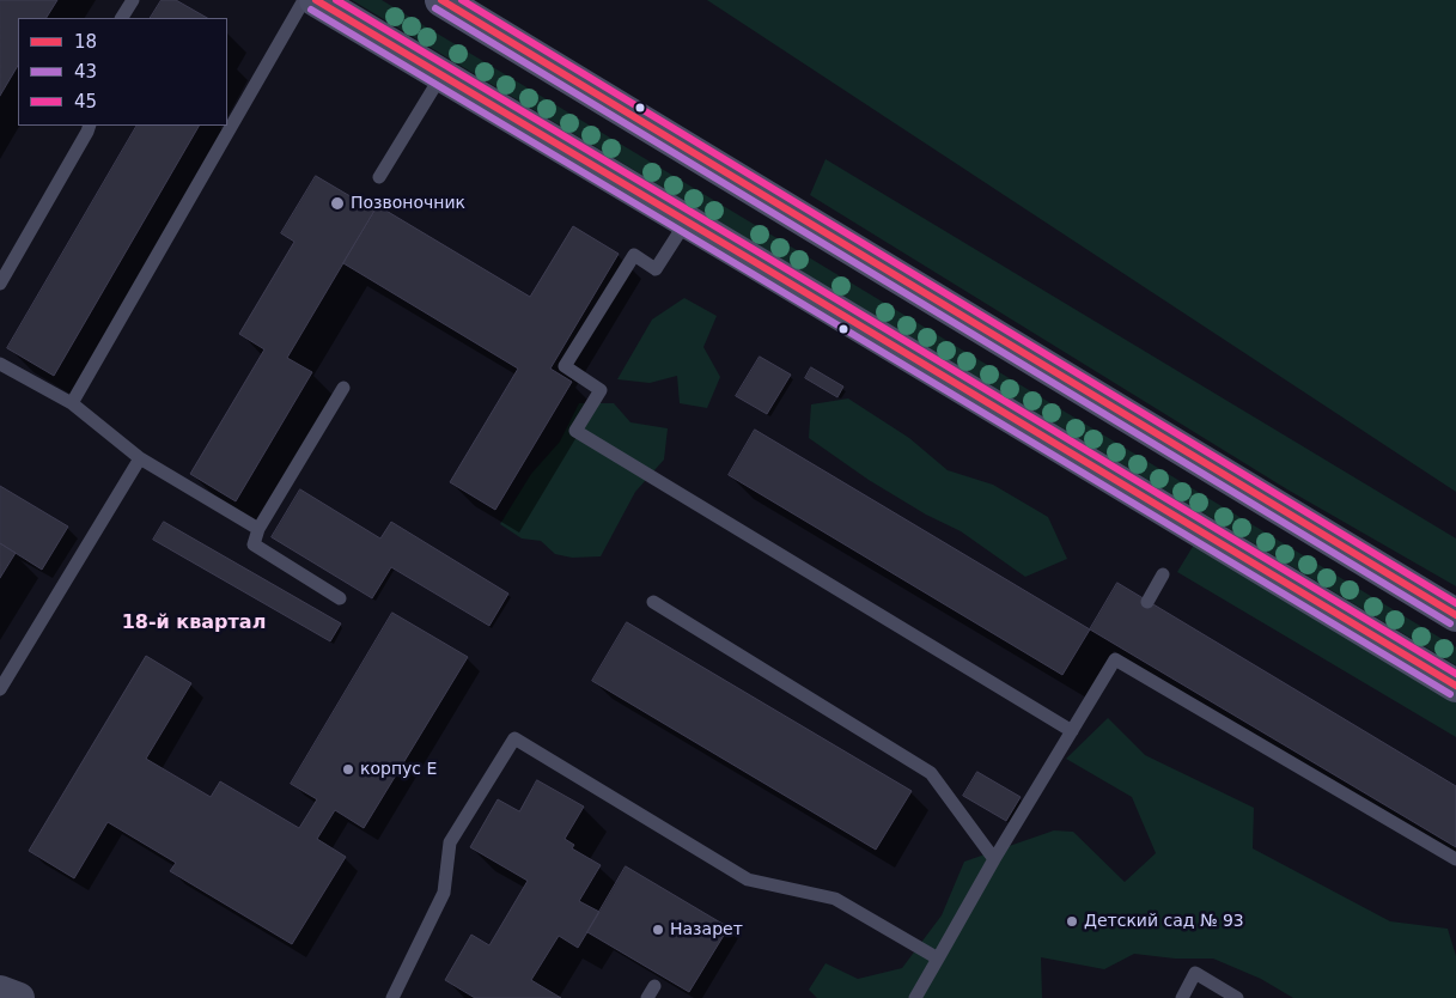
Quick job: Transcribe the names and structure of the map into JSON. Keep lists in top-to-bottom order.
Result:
{
  "districts": ["18-й квартал"],
  "places": [
    "Позвоночник",
    "корпус Е",
    "Детский сад № 93",
    "Назарет"
  ],
  "lines": ["transit line 18", "transit line 45", "transit line 43"],
  "legend": ["18", "43", "45"]
}
